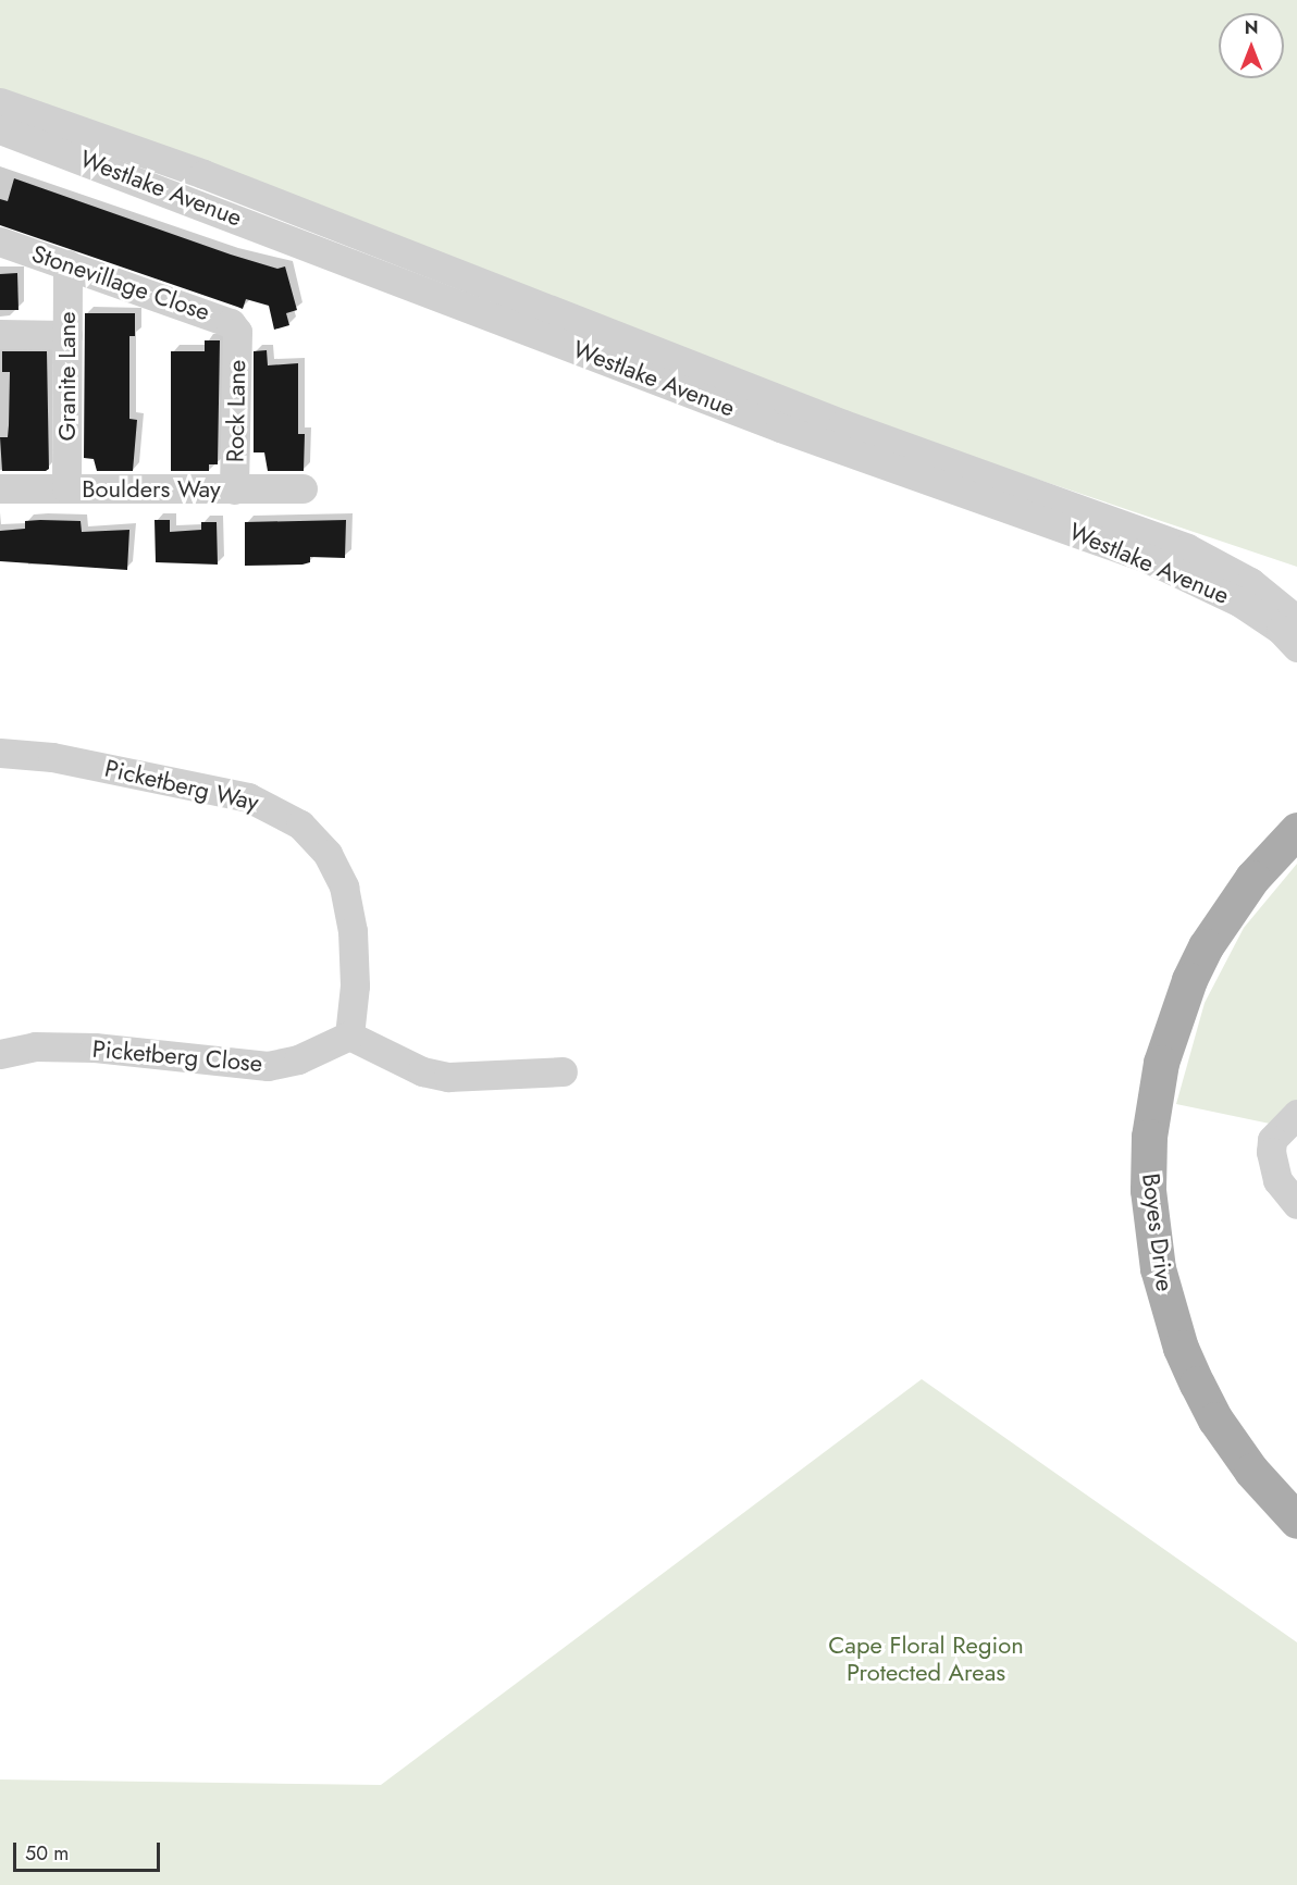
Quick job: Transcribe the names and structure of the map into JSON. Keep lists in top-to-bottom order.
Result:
{
  "streets": {
    "main road": ["Boyes Drive"],
    "street": [
      "Westlake Avenue",
      "Stonevillage Close",
      "Granite Lane",
      "Rock Lane",
      "Boulders Way",
      "Picketberg Way",
      "Picketberg Close"
    ]
  },
  "crossings": [
    ["Stonevillage Close", "Granite Lane"],
    ["Stonevillage Close", "Rock Lane"],
    ["Granite Lane", "Boulders Way"],
    ["Rock Lane", "Boulders Way"],
    ["Picketberg Way", "Picketberg Close"]
  ],
  "parks": ["Cape Floral Region Protected Areas"],
  "scale_bar": "50 m",
  "north": "top"
}
